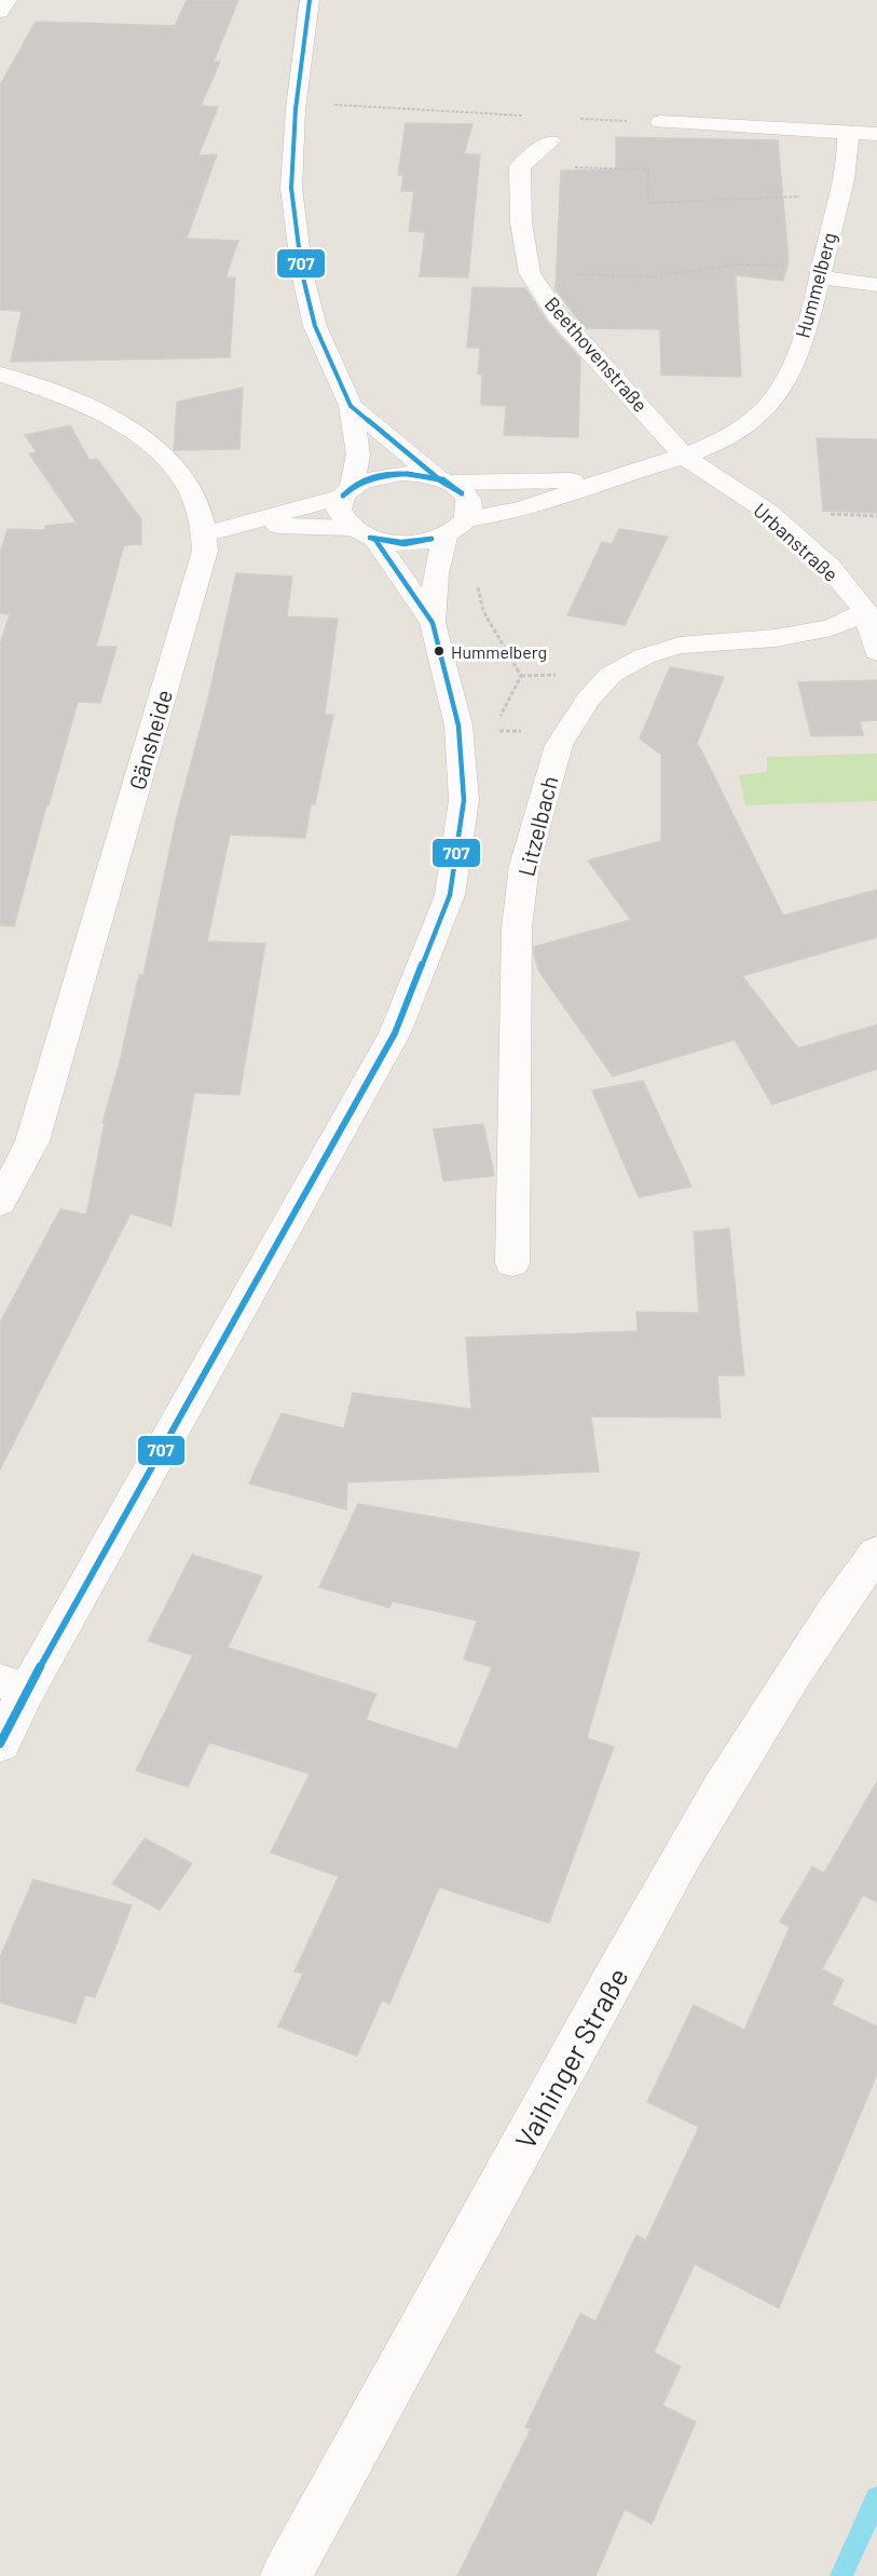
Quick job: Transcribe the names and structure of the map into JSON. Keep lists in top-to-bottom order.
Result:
{
  "streets": {
    "street": [
      "Hummelberg",
      "Beethovenstraße",
      "Urbanstraße",
      "Gänsheide",
      "Litzelbach",
      "Vaihinger Straße"
    ]
  },
  "crossings": [
    ["Hummelberg", "Beethovenstraße"],
    ["Hummelberg", "Urbanstraße"],
    ["Beethovenstraße", "Urbanstraße"],
    ["Urbanstraße", "Litzelbach"]
  ],
  "places": ["Hummelberg"],
  "lines": ["transit line 707"]
}
